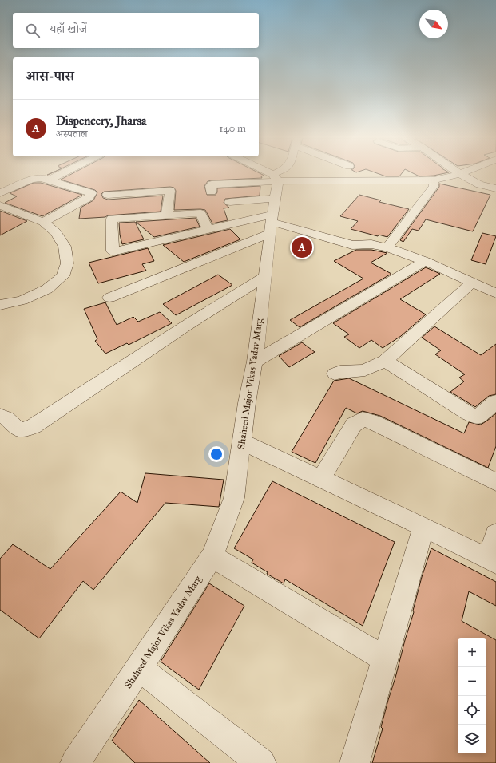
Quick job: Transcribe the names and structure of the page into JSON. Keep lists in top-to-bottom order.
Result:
{
  "streets": {
    "street": ["Shaheed Major Vikas Yadav Marg"]
  },
  "north": "bottom right",
  "page": {
    "search": "यहाँ खोजें",
    "heading": "आस-पास",
    "list": [
      {
        "mark": "A",
        "name": "Dispencery, Jharsa",
        "note": "अस्पताल",
        "value": "140 m"
      }
    ],
    "pins": "A",
    "map_buttons": ["+", "−"]
  }
}
